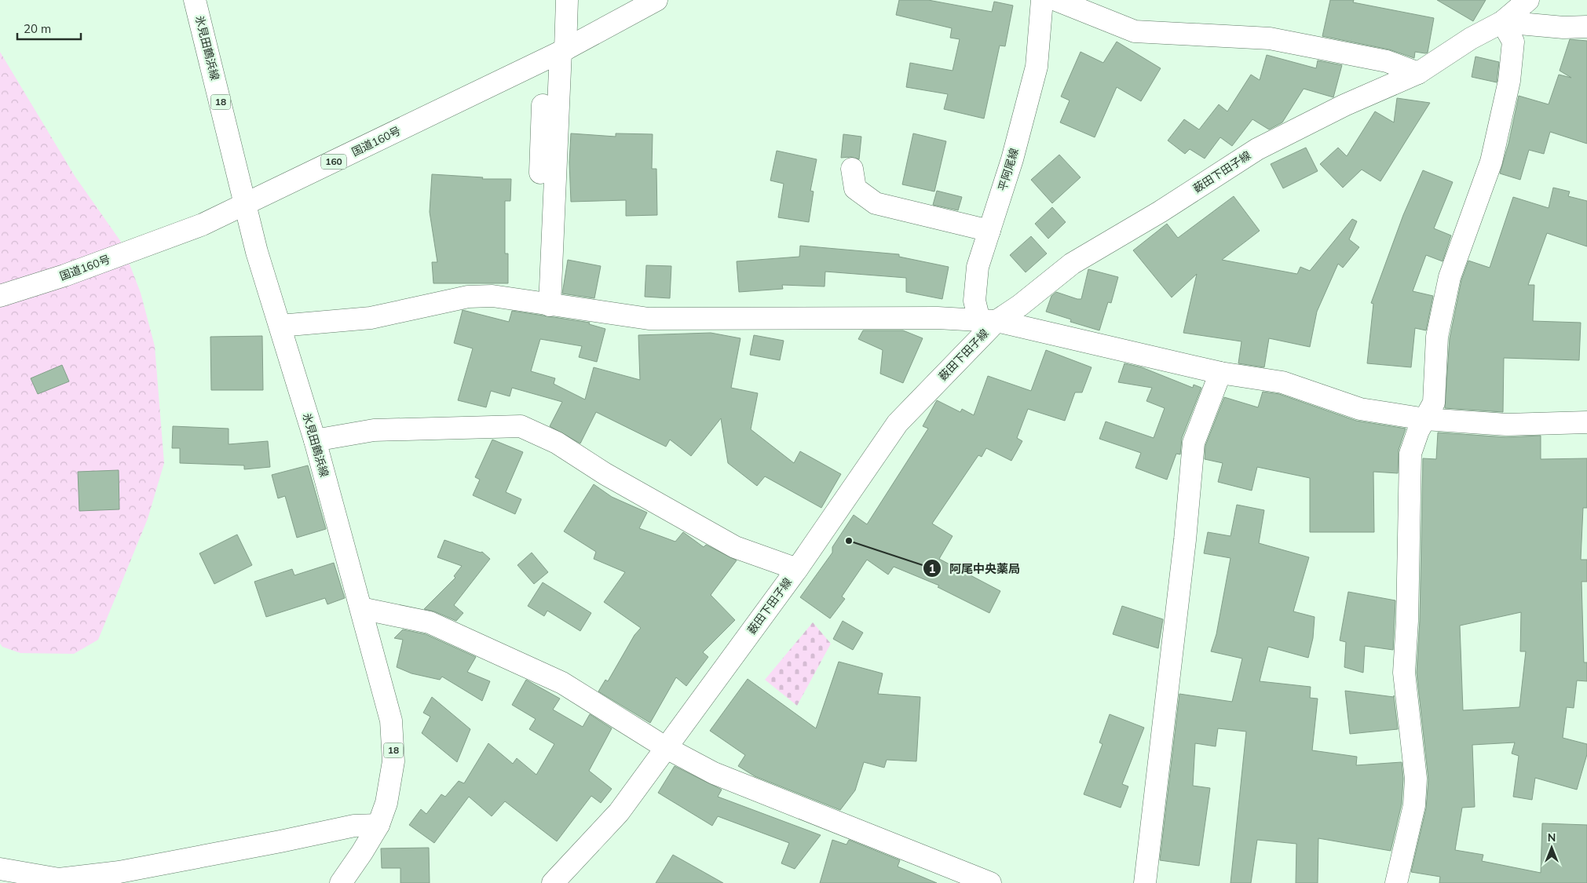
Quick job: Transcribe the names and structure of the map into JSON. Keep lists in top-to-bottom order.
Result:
{
  "streets": {
    "main road": [
      "氷見田鶴浜線",
      "18",
      "国道160号",
      "160",
      "平阿尾線",
      "薮田下田子線"
    ]
  },
  "crossings": [
    ["氷見田鶴浜線", "国道160号"],
    ["平阿尾線", "薮田下田子線"]
  ],
  "places": ["阿尾中央薬局"],
  "scale_bar": "20 m",
  "north": "top"
}
